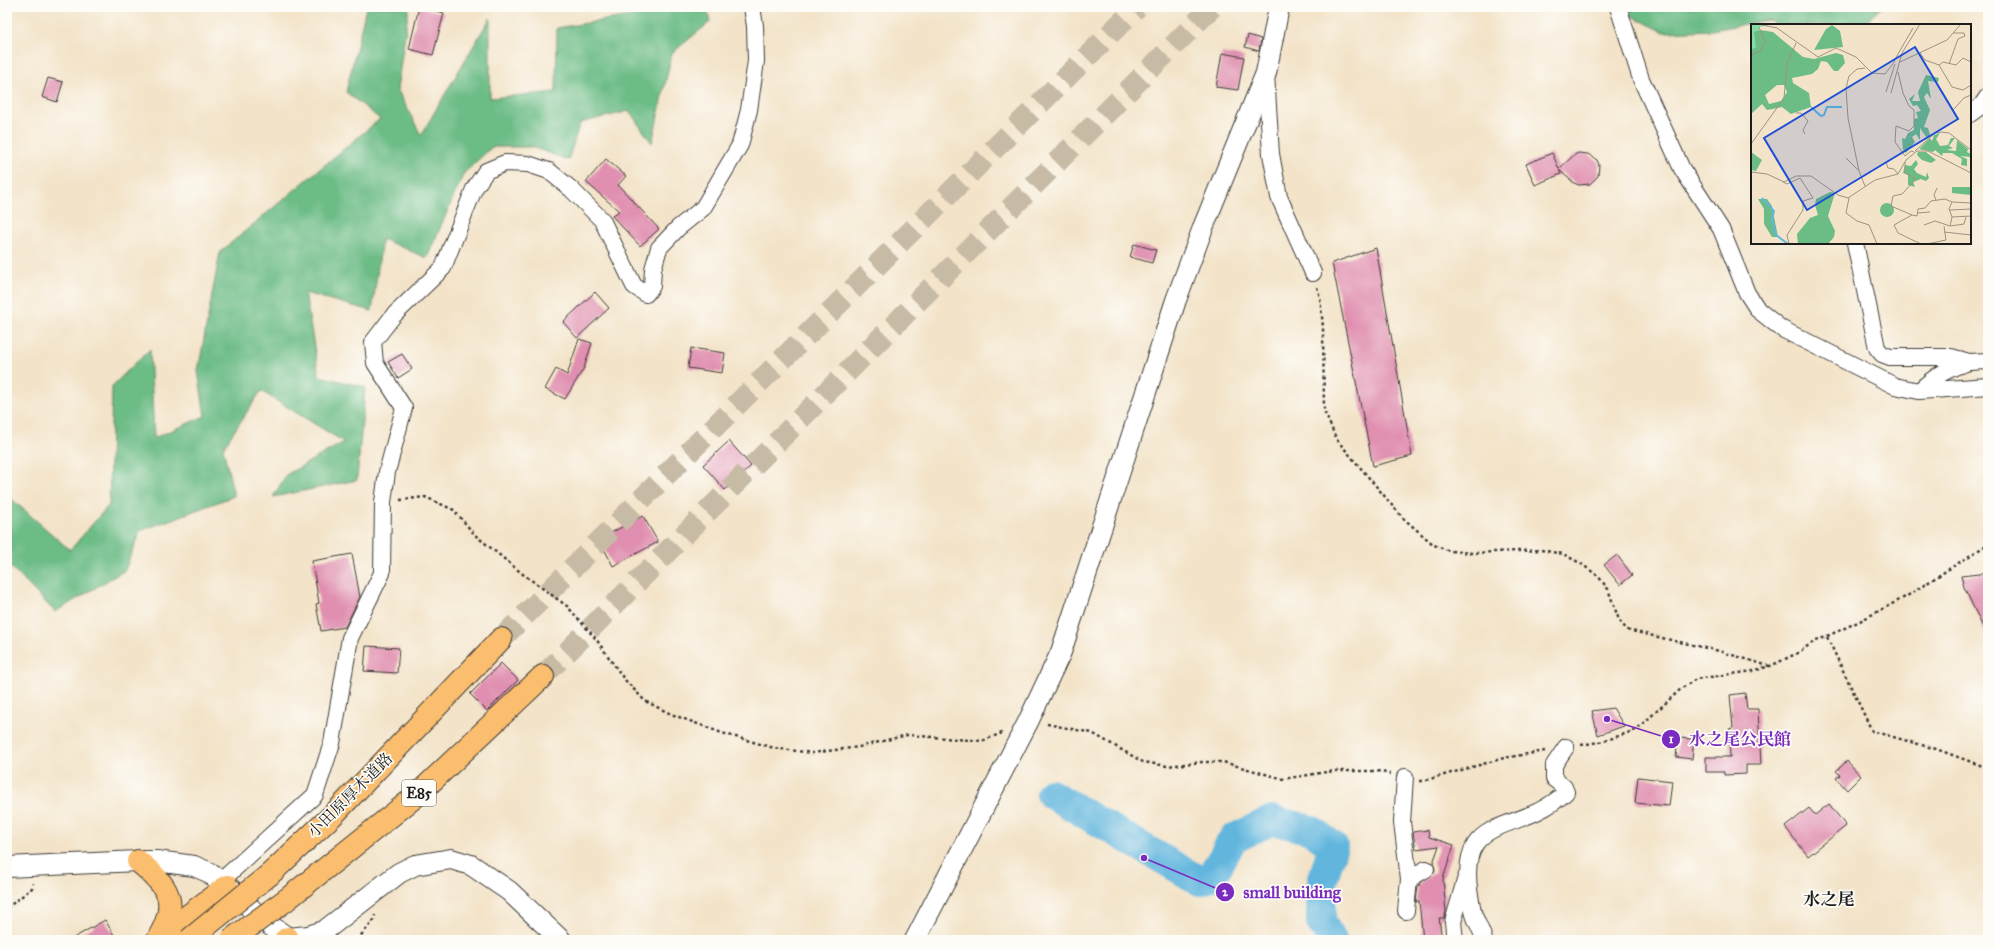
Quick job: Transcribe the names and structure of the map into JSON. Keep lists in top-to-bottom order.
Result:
{
  "streets": {
    "highway": ["E85", "小田原厚木道路"]
  },
  "districts": ["水之尾"],
  "places": ["水之尾公民館", "small building"]
}
